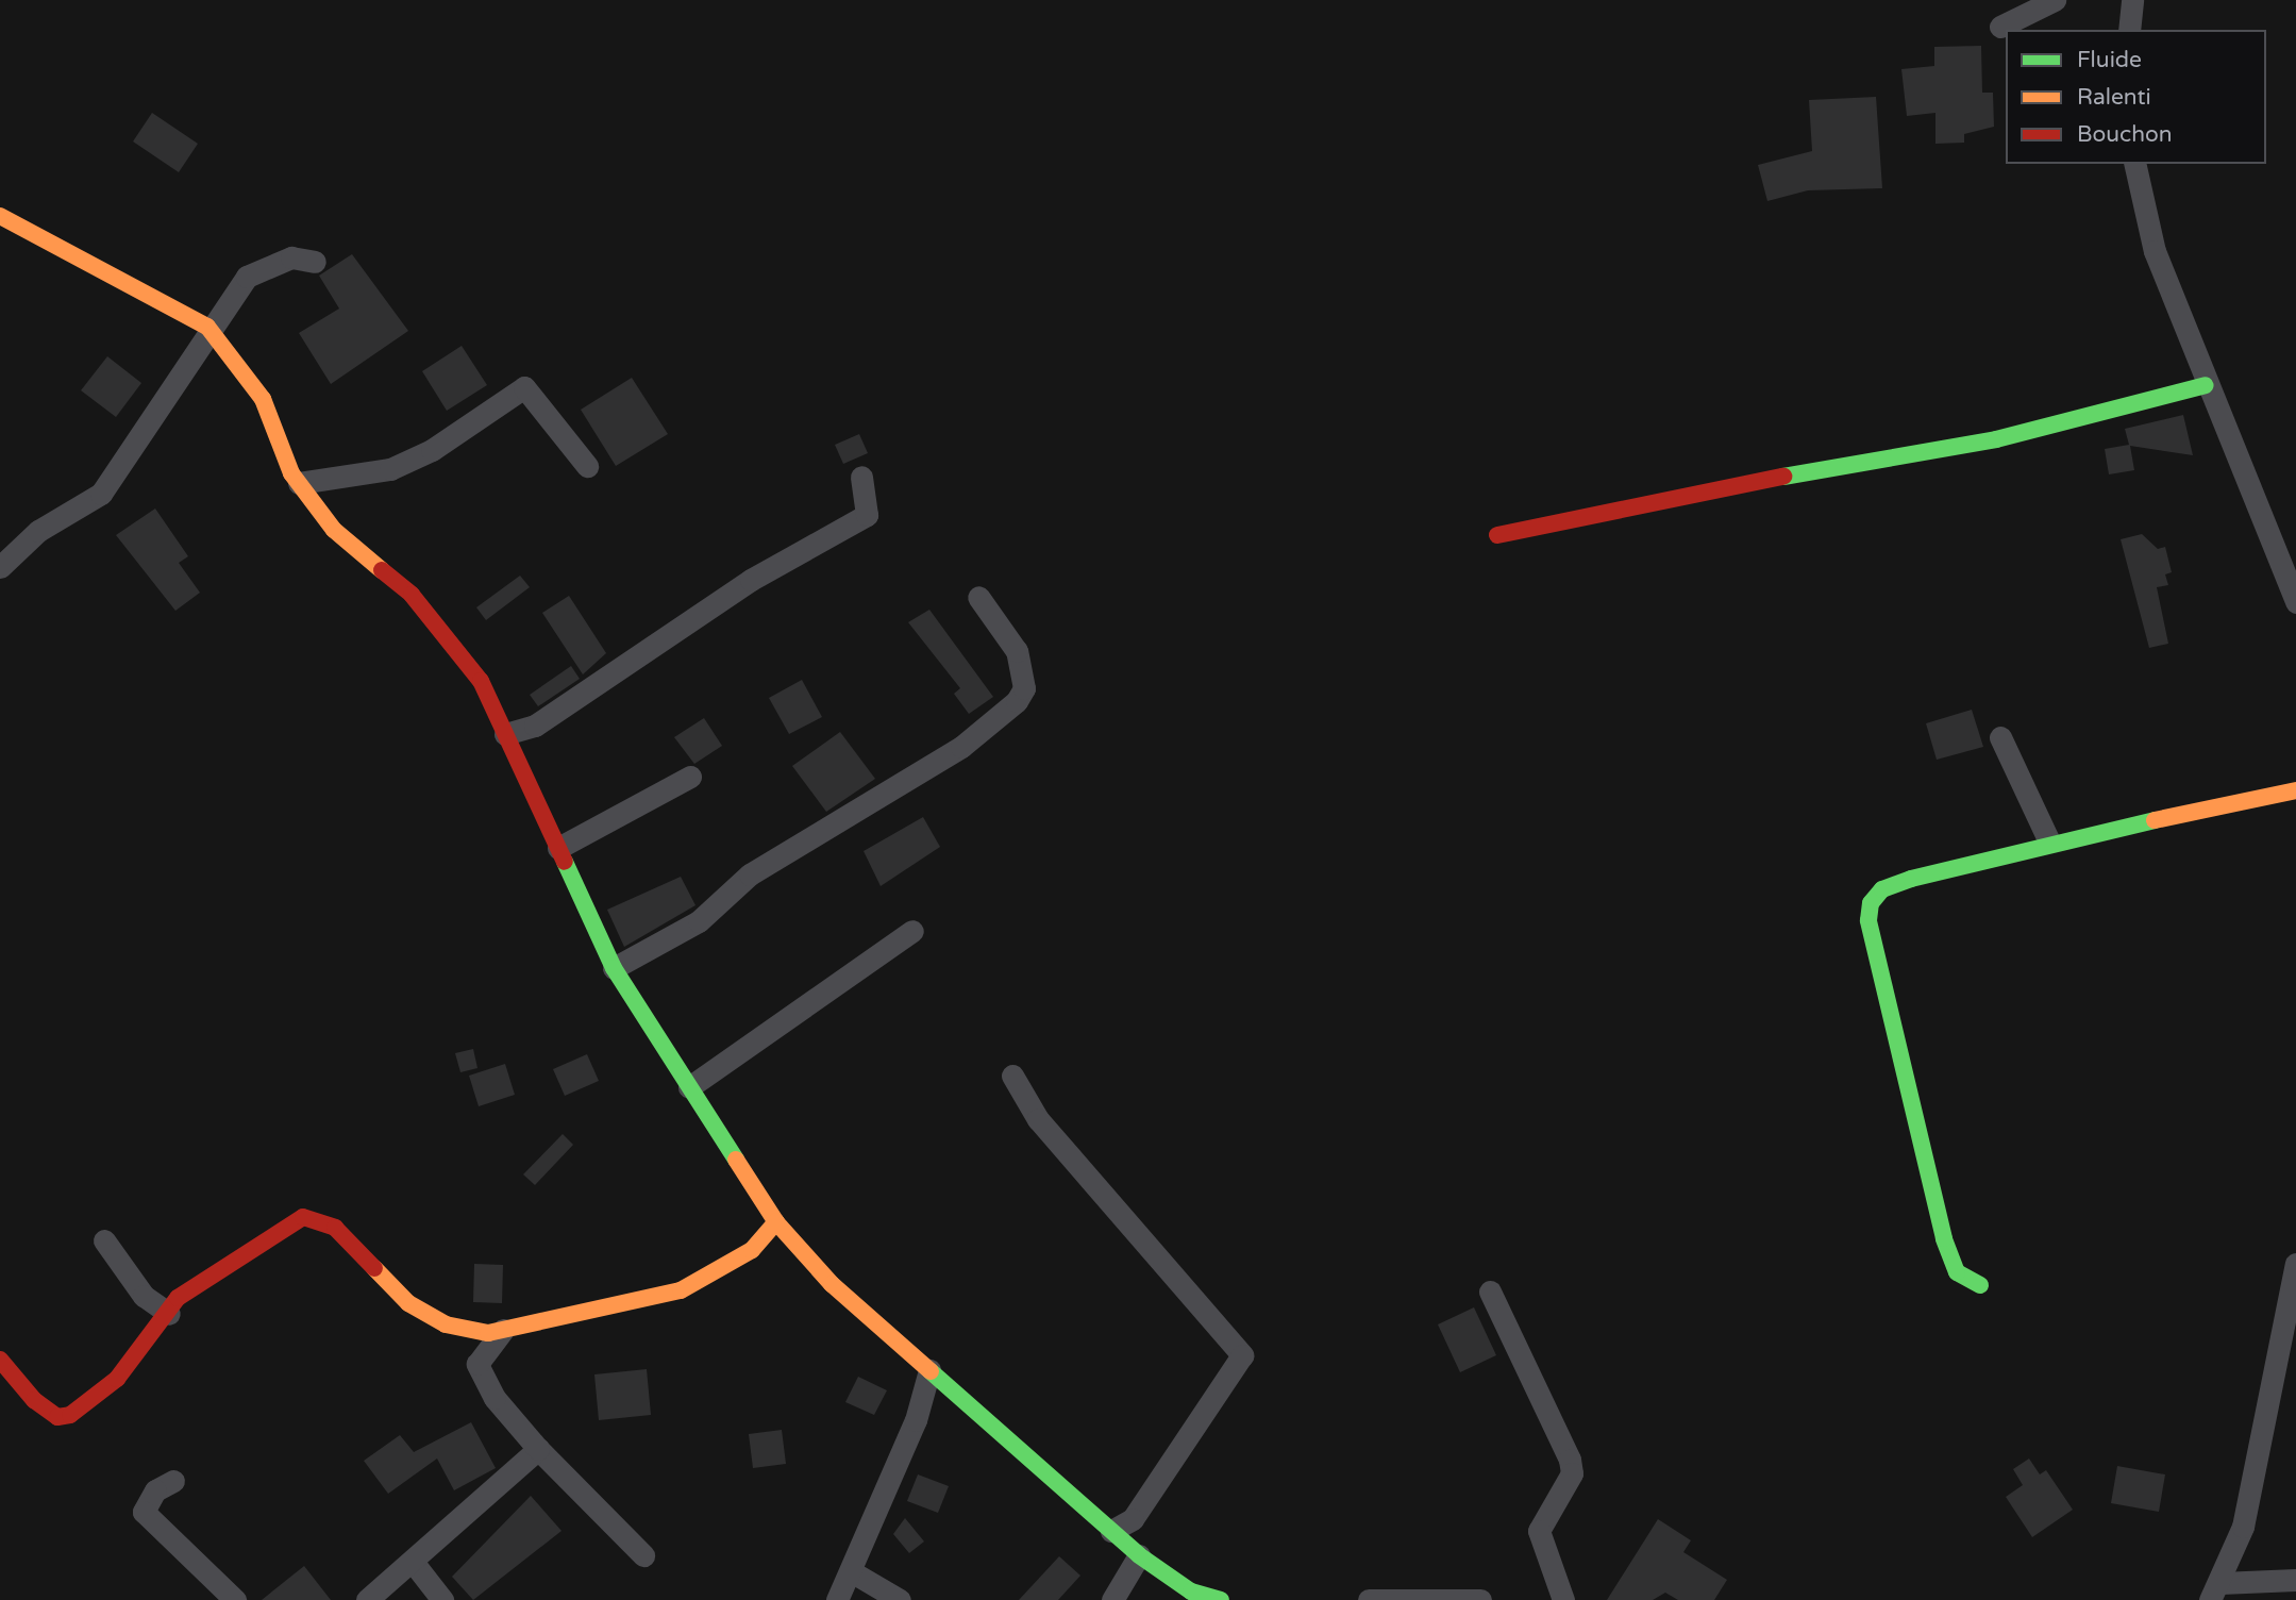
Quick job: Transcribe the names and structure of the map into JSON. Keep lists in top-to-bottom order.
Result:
{
  "legend": ["Fluide", "Ralenti", "Bouchon"]
}
